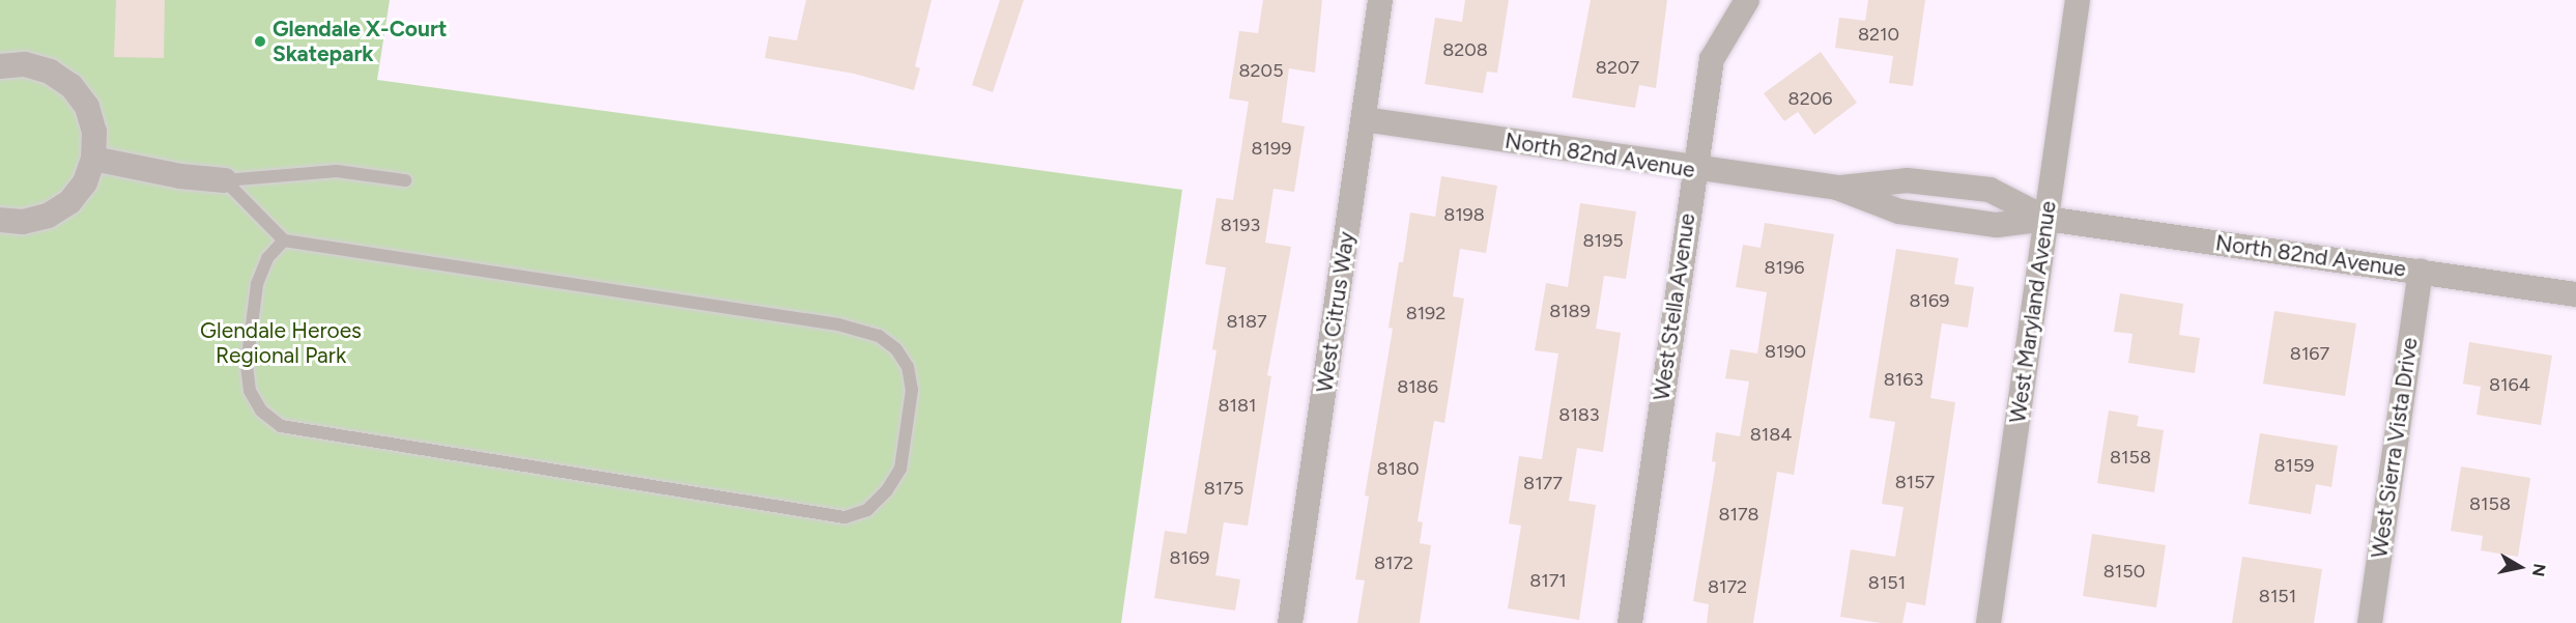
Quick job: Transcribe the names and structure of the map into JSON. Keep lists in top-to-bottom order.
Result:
{
  "streets": {
    "street": [
      "North 82nd Avenue",
      "West Stella Avenue",
      "West Citrus Way",
      "West Maryland Avenue",
      "West Sierra Vista Drive"
    ]
  },
  "crossings": [
    ["North 82nd Avenue", "West Stella Avenue"],
    ["North 82nd Avenue", "West Citrus Way"],
    ["North 82nd Avenue", "West Maryland Avenue"],
    ["North 82nd Avenue", "West Sierra Vista Drive"]
  ],
  "parks": ["Glendale Heroes Regional Park"],
  "places": ["Glendale X-Court Skatepark"],
  "house_numbers": [
    "8210",
    "8208",
    "8207",
    "8205",
    "8206",
    "8199",
    "8198",
    "8193",
    "8195",
    "8196",
    "8169",
    "8189",
    "8192",
    "8187",
    "8190",
    "8167",
    "8163",
    "8164",
    "8186",
    "8181",
    "8183",
    "8184",
    "8158",
    "8159",
    "8180",
    "8157",
    "8177",
    "8175",
    "8158",
    "8178",
    "8169",
    "8172",
    "8150",
    "8171",
    "8151",
    "8172",
    "8151"
  ],
  "north": "right"
}
